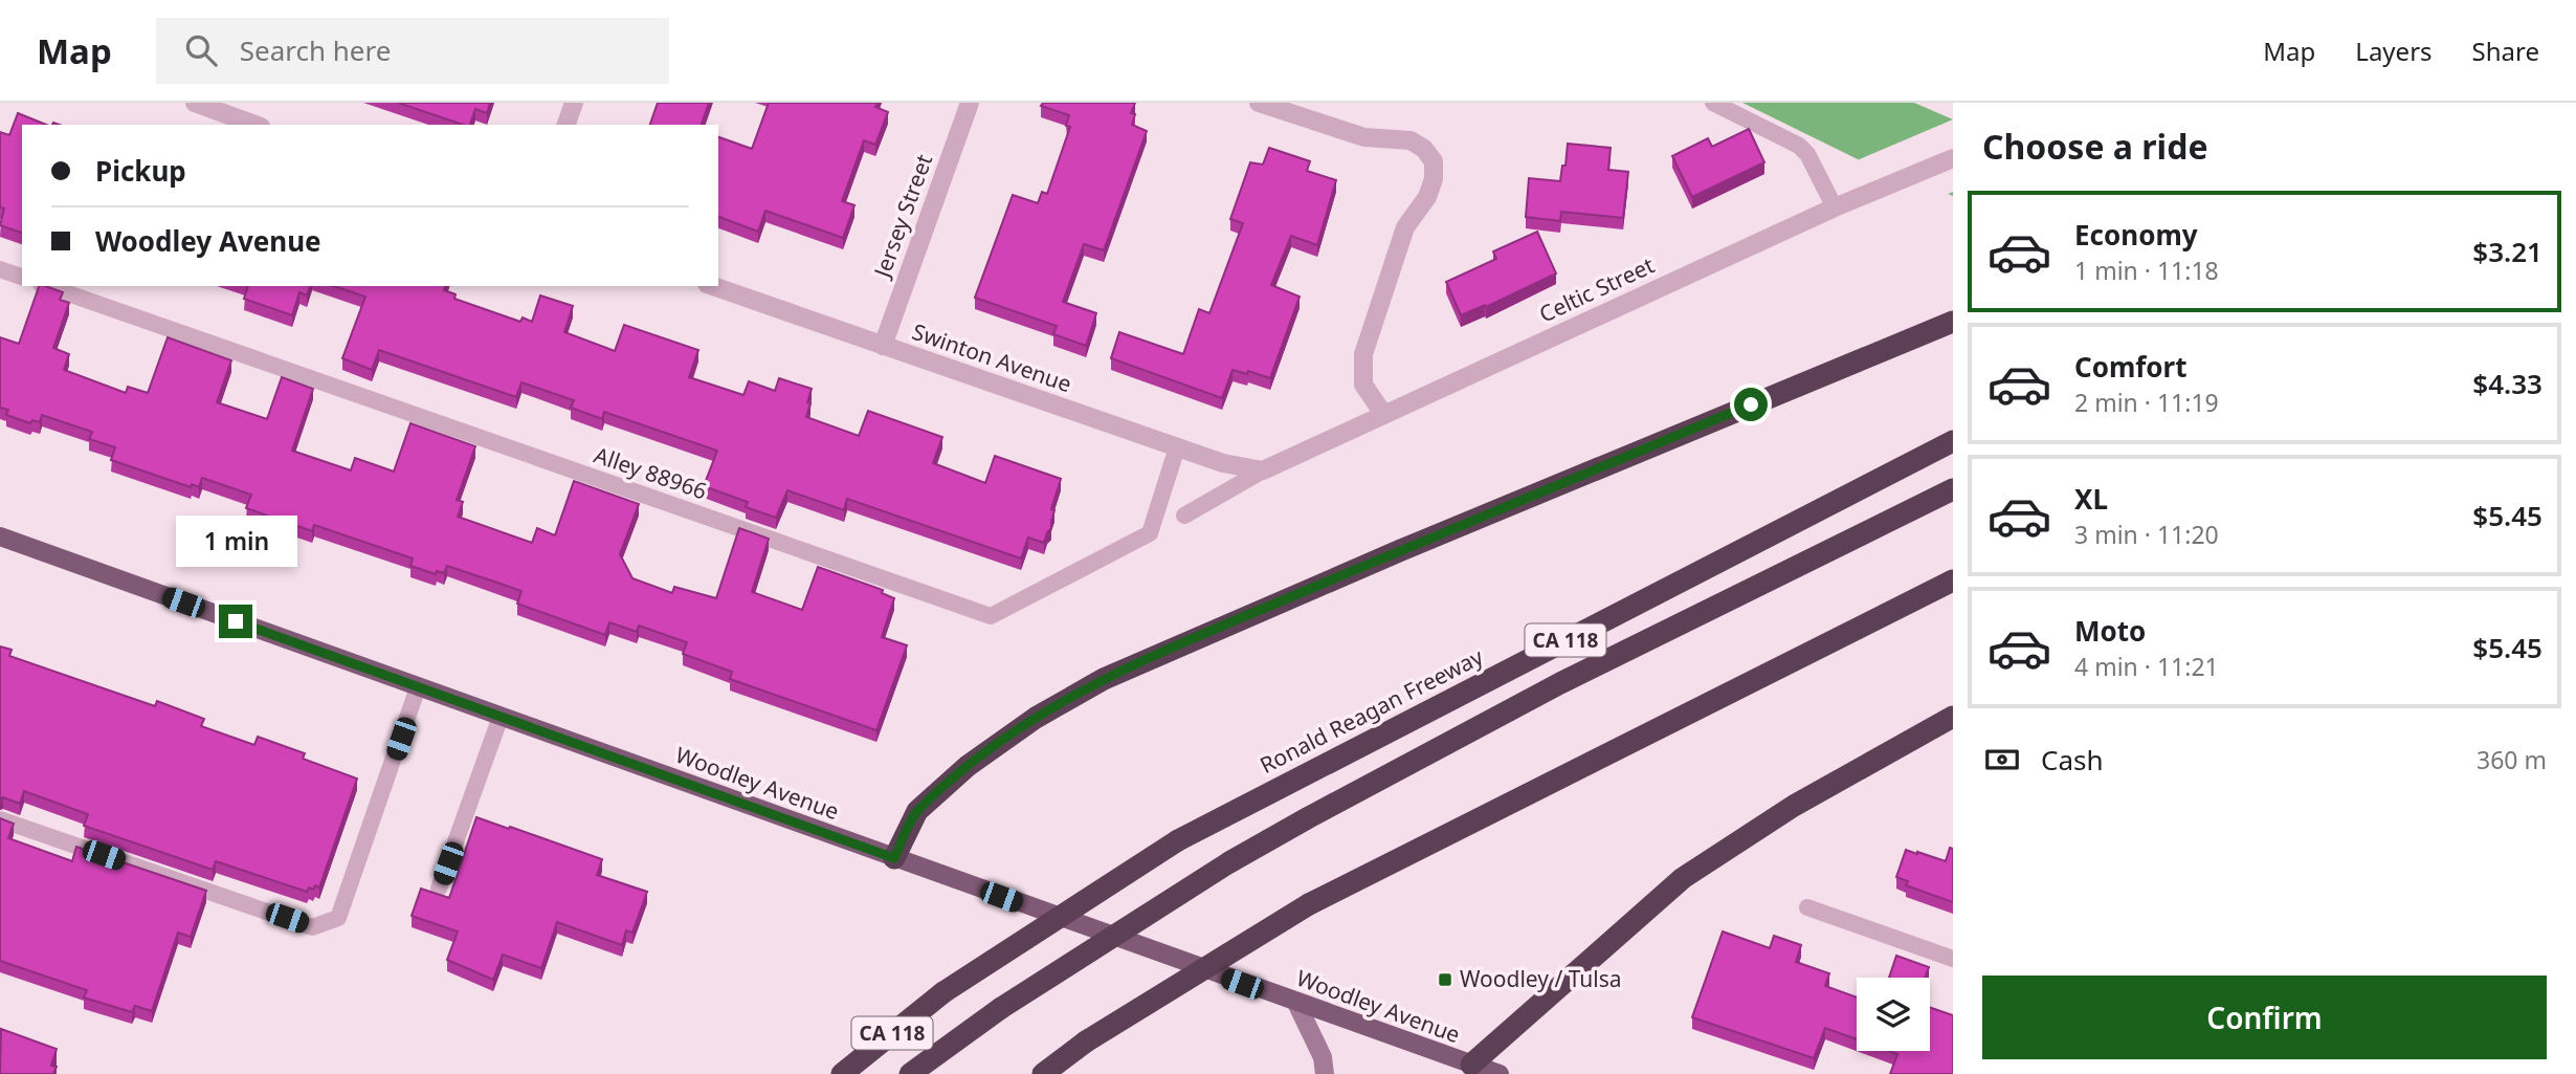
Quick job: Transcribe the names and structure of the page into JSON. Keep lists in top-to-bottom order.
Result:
{
  "streets": {
    "highway": ["CA 118", "Ronald Reagan Freeway"],
    "main road": ["Woodley Avenue"],
    "street": ["Jersey Street", "Celtic Street", "Swinton Avenue"],
    "lane": ["Alley 88966"]
  },
  "crossings": [
    ["Jersey Street", "Swinton Avenue"],
    ["Celtic Street", "Swinton Avenue"],
    ["Swinton Avenue", "Alley 88966"]
  ],
  "places": {
    "transit": ["Woodley / Tulsa"]
  },
  "page": {
    "header": "Map",
    "search": "Search here",
    "nav": ["Map", "Layers", "Share"],
    "heading": "Choose a ride",
    "banner": ["Pickup", "Woodley Avenue"],
    "list": [
      {
        "name": "Economy",
        "note": "1 min · 11:18",
        "value": "$3.21"
      },
      {
        "name": "Comfort",
        "note": "2 min · 11:19",
        "value": "$4.33"
      },
      {
        "name": "XL",
        "note": "3 min · 11:20",
        "value": "$5.45"
      },
      {
        "name": "Moto",
        "note": "4 min · 11:21",
        "value": "$5.45"
      }
    ],
    "bubble": "1 min",
    "pay": ["Cash", "360 m"],
    "buttons": "Confirm"
  }
}
